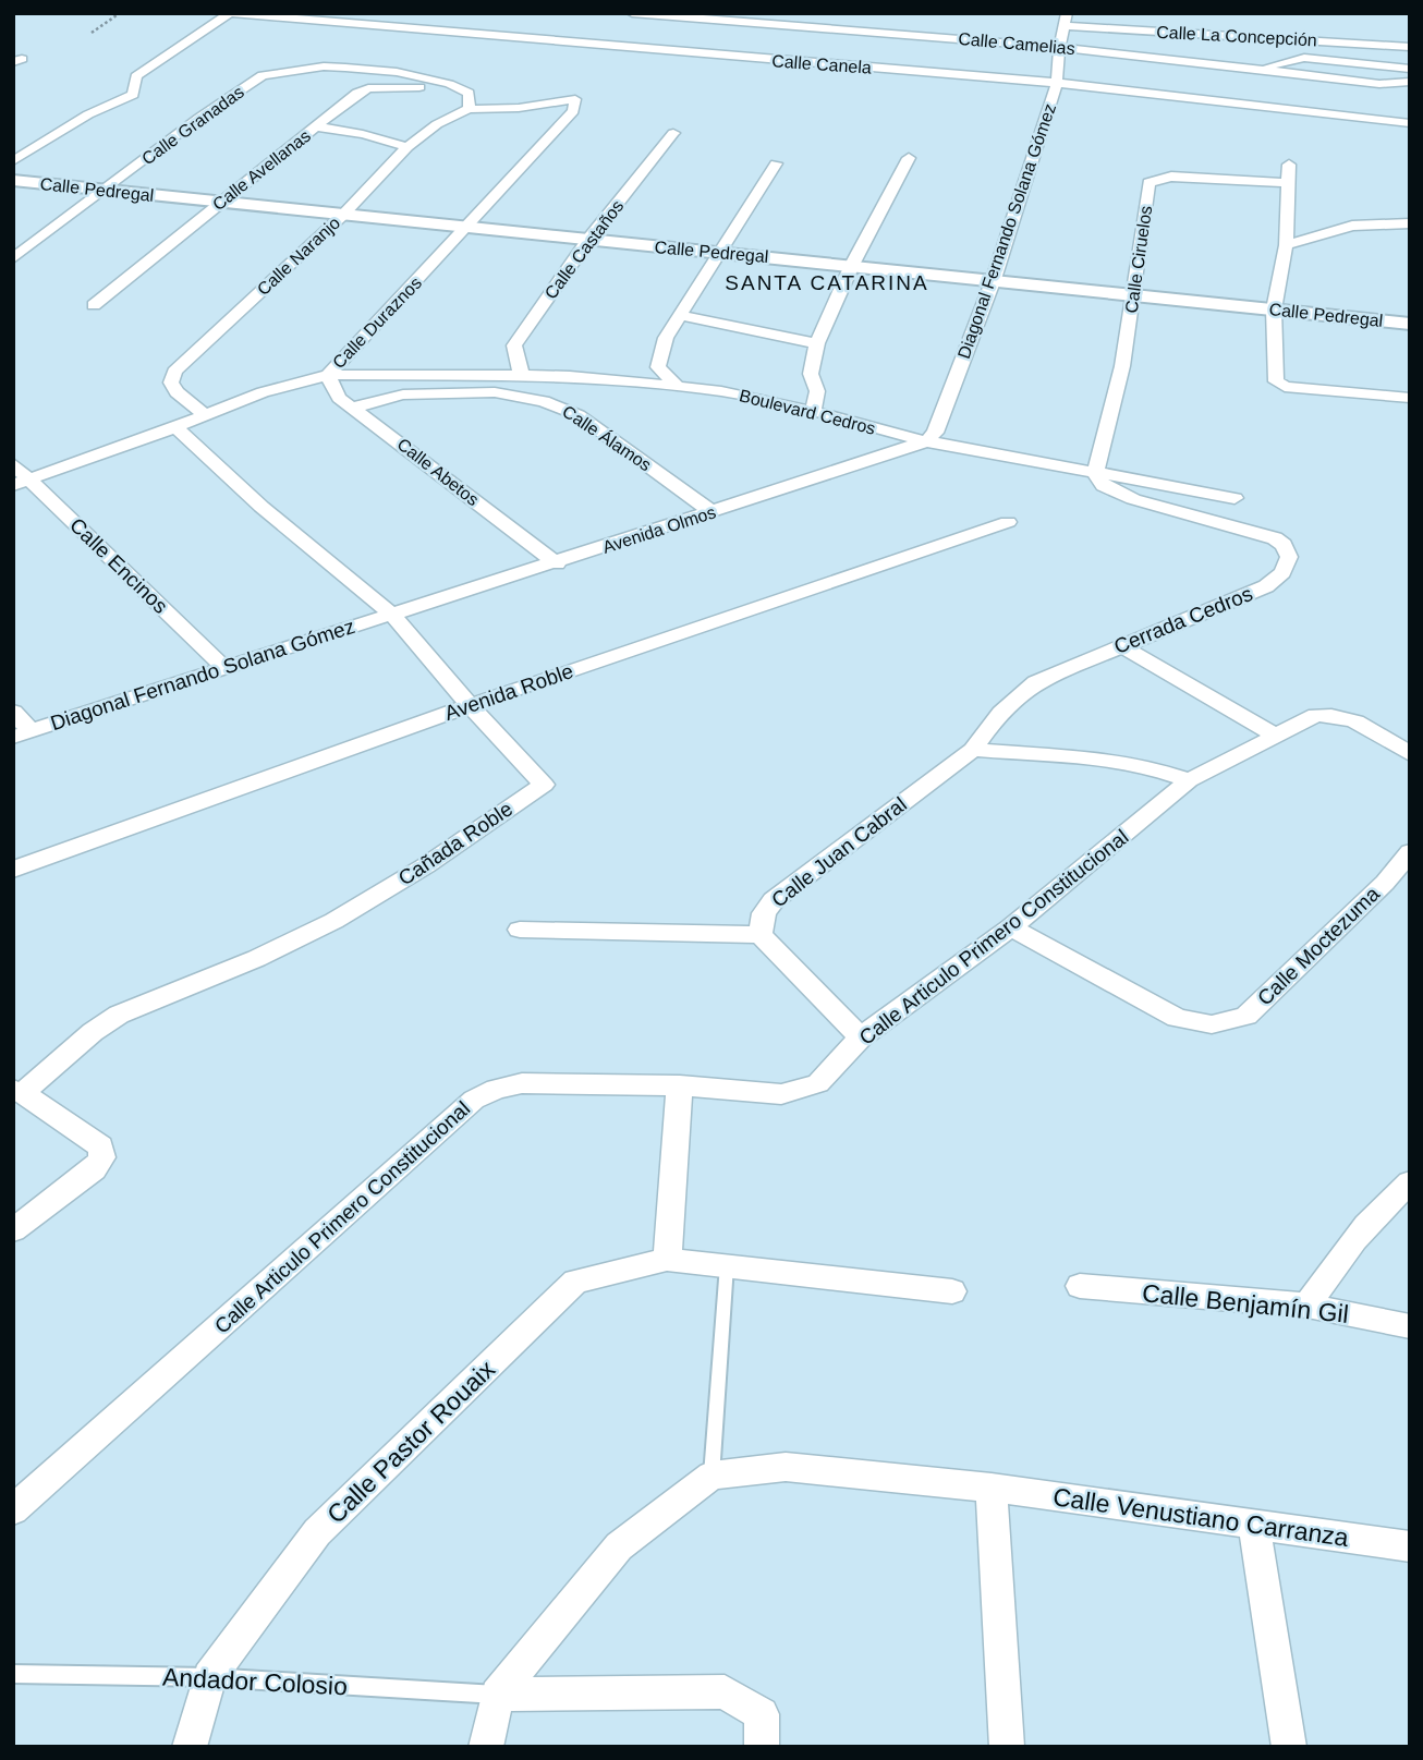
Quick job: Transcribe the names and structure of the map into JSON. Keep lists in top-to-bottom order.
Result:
{
  "streets": {
    "street": [
      "Calle La Concepción",
      "Calle Camelias",
      "Calle Canela",
      "Calle Granadas",
      "Calle Avellanas",
      "Calle Pedregal",
      "Diagonal Fernando Solana Gómez",
      "Calle Castaños",
      "Calle Naranjo",
      "Calle Ciruelos",
      "Calle Duraznos",
      "Boulevard Cedros",
      "Calle Álamos",
      "Calle Abetos",
      "Avenida Olmos",
      "Calle Encinos",
      "Cerrada Cedros",
      "Avenida Roble",
      "Cañada Roble",
      "Calle Juan Cabral",
      "Calle Articulo Primero Constitucional",
      "Calle Moctezuma",
      "Calle Benjamín Gil",
      "Calle Pastor Rouaix",
      "Calle Venustiano Carranza"
    ],
    "lane": ["Andador Colosio"]
  },
  "crossings": [
    ["Calle La Concepción", "Diagonal Fernando Solana Gómez"],
    ["Calle Camelias", "Diagonal Fernando Solana Gómez"],
    ["Calle Canela", "Diagonal Fernando Solana Gómez"],
    ["Calle Granadas", "Calle Avellanas"],
    ["Calle Granadas", "Calle Pedregal"],
    ["Calle Avellanas", "Calle Pedregal"],
    ["Calle Pedregal", "Diagonal Fernando Solana Gómez"],
    ["Calle Pedregal", "Calle Castaños"],
    ["Calle Pedregal", "Calle Naranjo"],
    ["Calle Pedregal", "Calle Ciruelos"],
    ["Calle Pedregal", "Calle Duraznos"],
    ["Diagonal Fernando Solana Gómez", "Boulevard Cedros"],
    ["Diagonal Fernando Solana Gómez", "Avenida Olmos"],
    ["Diagonal Fernando Solana Gómez", "Calle Encinos"],
    ["Diagonal Fernando Solana Gómez", "Cañada Roble"],
    ["Calle Castaños", "Boulevard Cedros"],
    ["Calle Naranjo", "Calle Duraznos"],
    ["Calle Ciruelos", "Boulevard Cedros"],
    ["Calle Ciruelos", "Cerrada Cedros"],
    ["Calle Duraznos", "Boulevard Cedros"],
    ["Calle Duraznos", "Calle Abetos"],
    ["Calle Duraznos", "Calle Encinos"],
    ["Calle Duraznos", "Cañada Roble"],
    ["Boulevard Cedros", "Calle Abetos"],
    ["Boulevard Cedros", "Avenida Olmos"],
    ["Boulevard Cedros", "Cerrada Cedros"],
    ["Calle Álamos", "Calle Abetos"],
    ["Calle Álamos", "Avenida Olmos"],
    ["Calle Abetos", "Avenida Olmos"],
    ["Avenida Olmos", "Cañada Roble"],
    ["Cerrada Cedros", "Calle Juan Cabral"],
    ["Avenida Roble", "Cañada Roble"],
    ["Calle Articulo Primero Constitucional", "Calle Moctezuma"],
    ["Calle Pastor Rouaix", "Andador Colosio"]
  ],
  "districts": ["SANTA CATARINA"]
}
